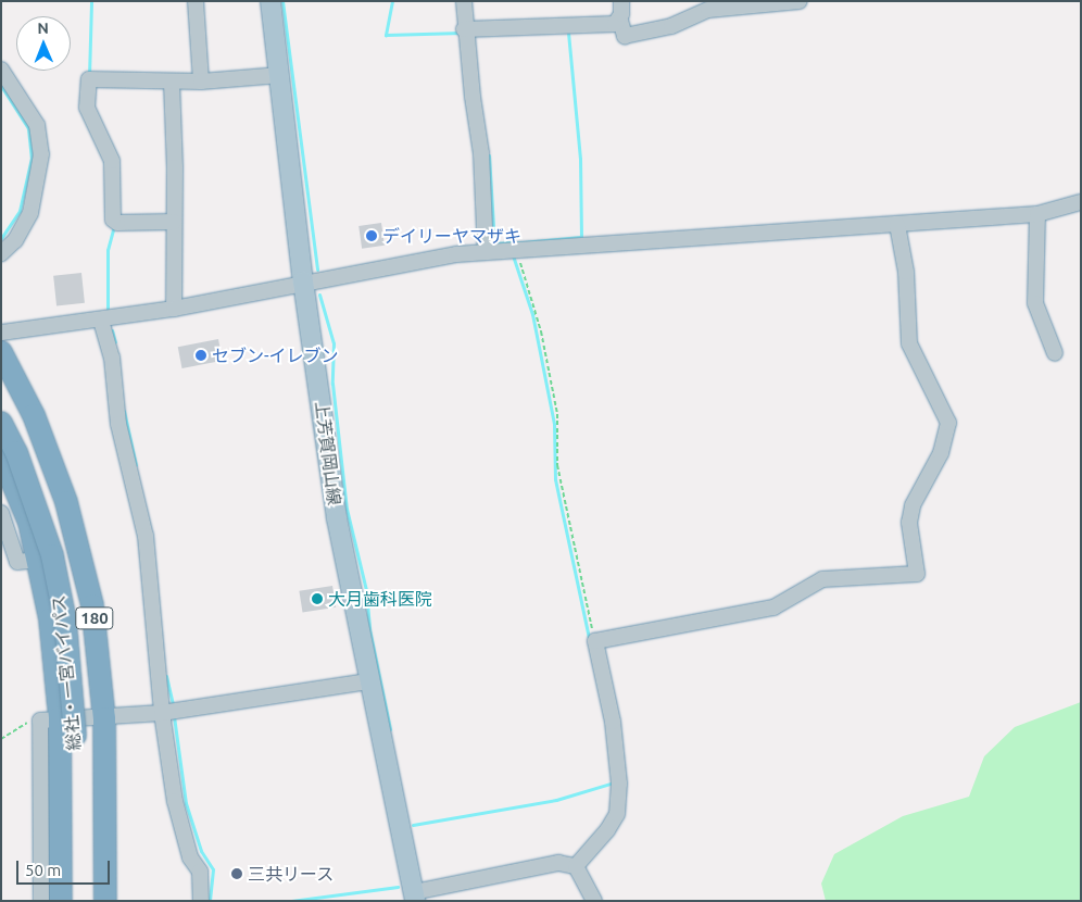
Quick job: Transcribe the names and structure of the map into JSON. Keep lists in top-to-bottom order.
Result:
{
  "streets": {
    "highway": ["180", "総社・一宮バイパス"],
    "main road": ["上芳賀岡山線"]
  },
  "places": [
    "デイリーヤマザキ",
    "セブン-イレブン",
    "大月歯科医院",
    "三共リース"
  ],
  "scale_bar": "50 m",
  "north": "top"
}
